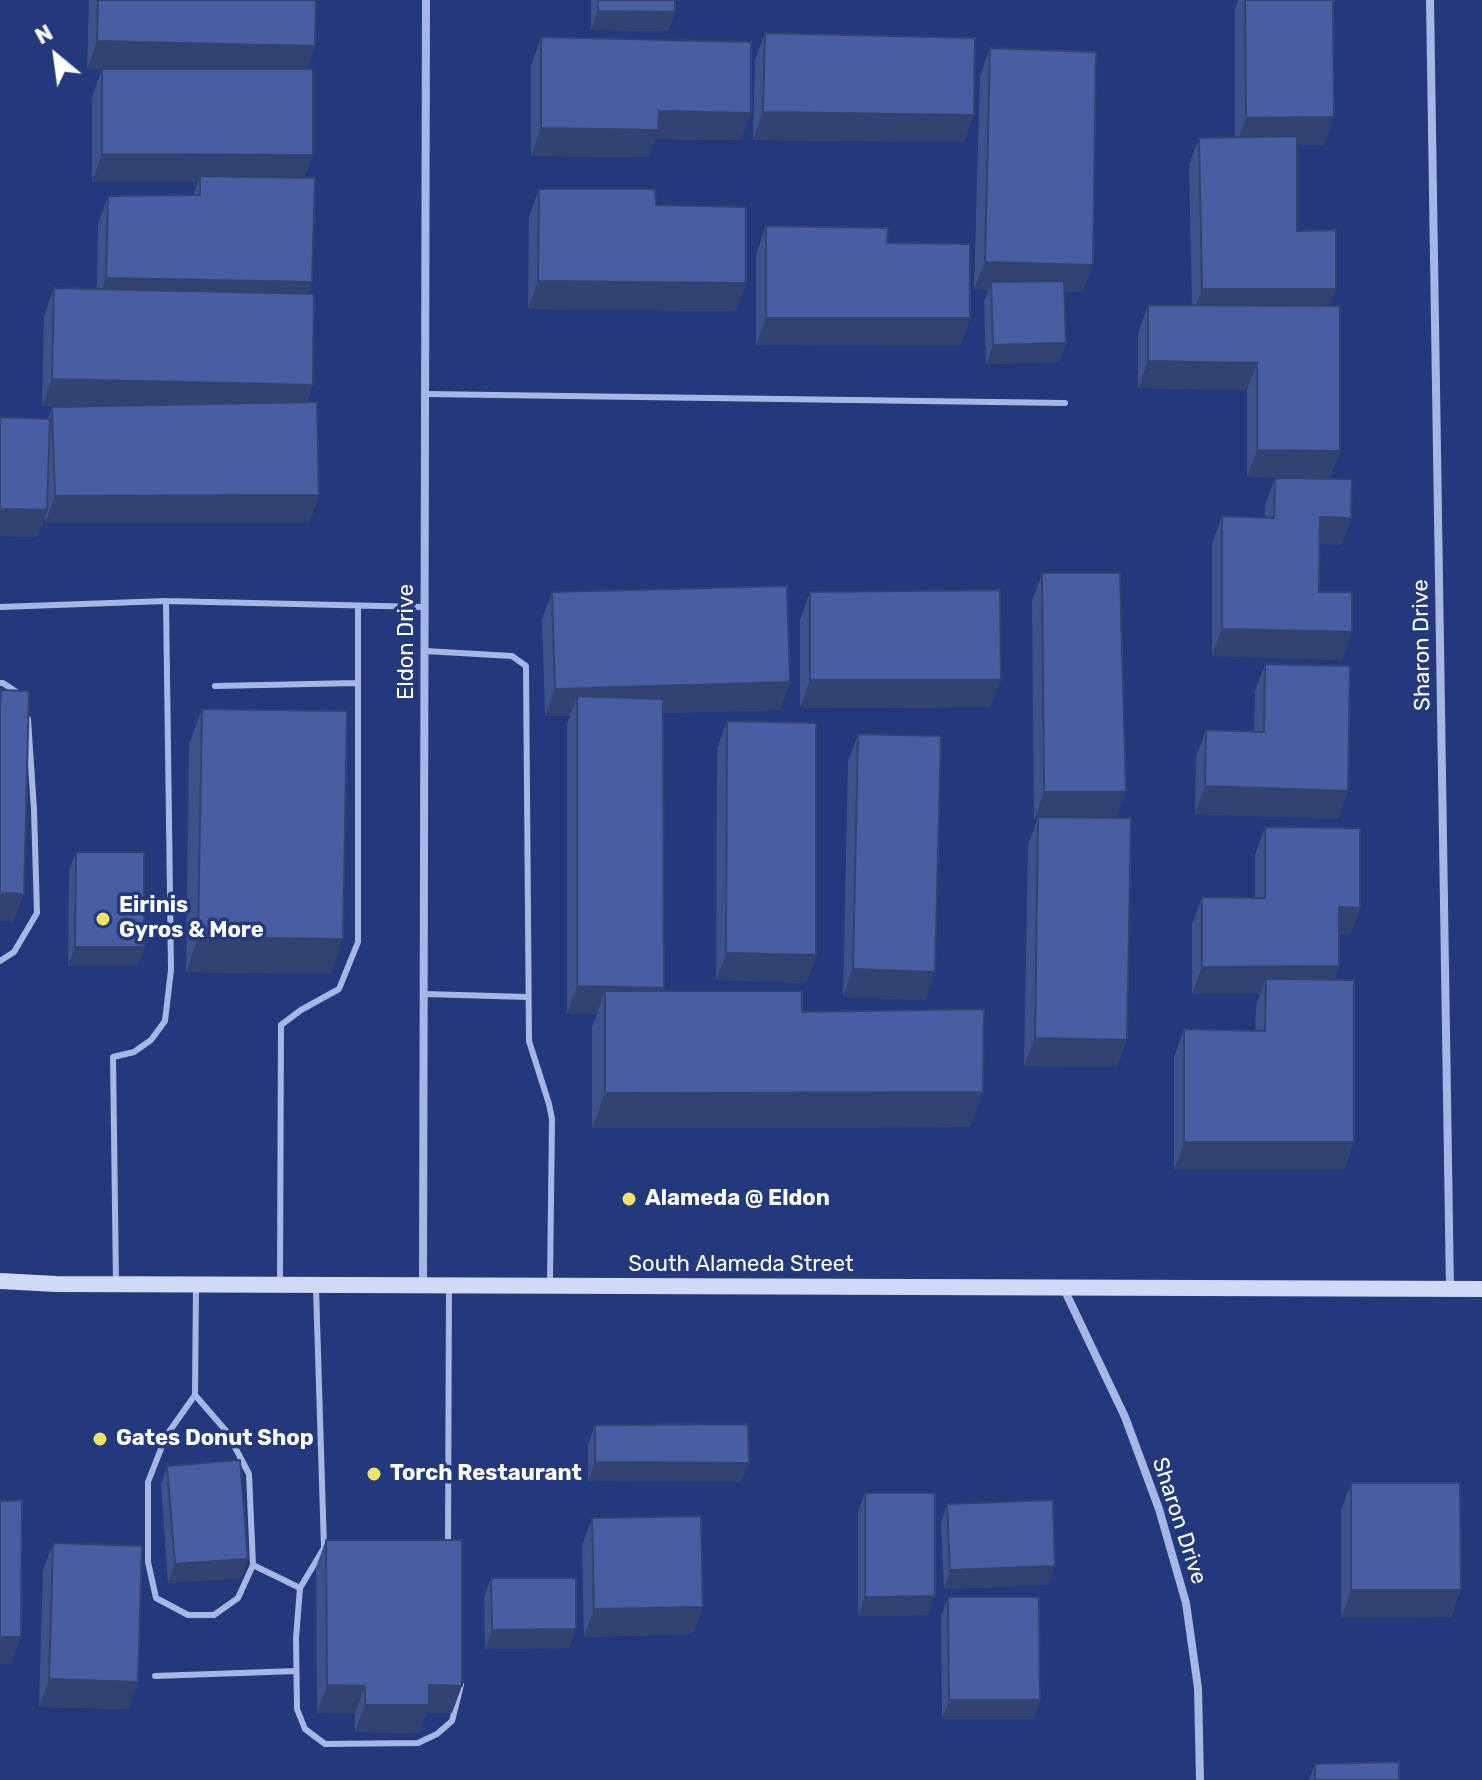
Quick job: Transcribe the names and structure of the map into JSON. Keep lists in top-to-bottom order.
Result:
{
  "streets": {
    "main road": ["South Alameda Street"],
    "street": ["Eldon Drive", "Sharon Drive"]
  },
  "crossings": [
    ["Eldon Drive", "South Alameda Street"],
    ["Sharon Drive", "South Alameda Street"]
  ],
  "places": [
    "Eirinis Gyros & More",
    "Alameda @ Eldon",
    "Gates Donut Shop",
    "Torch Restaurant"
  ],
  "north": "top left"
}
